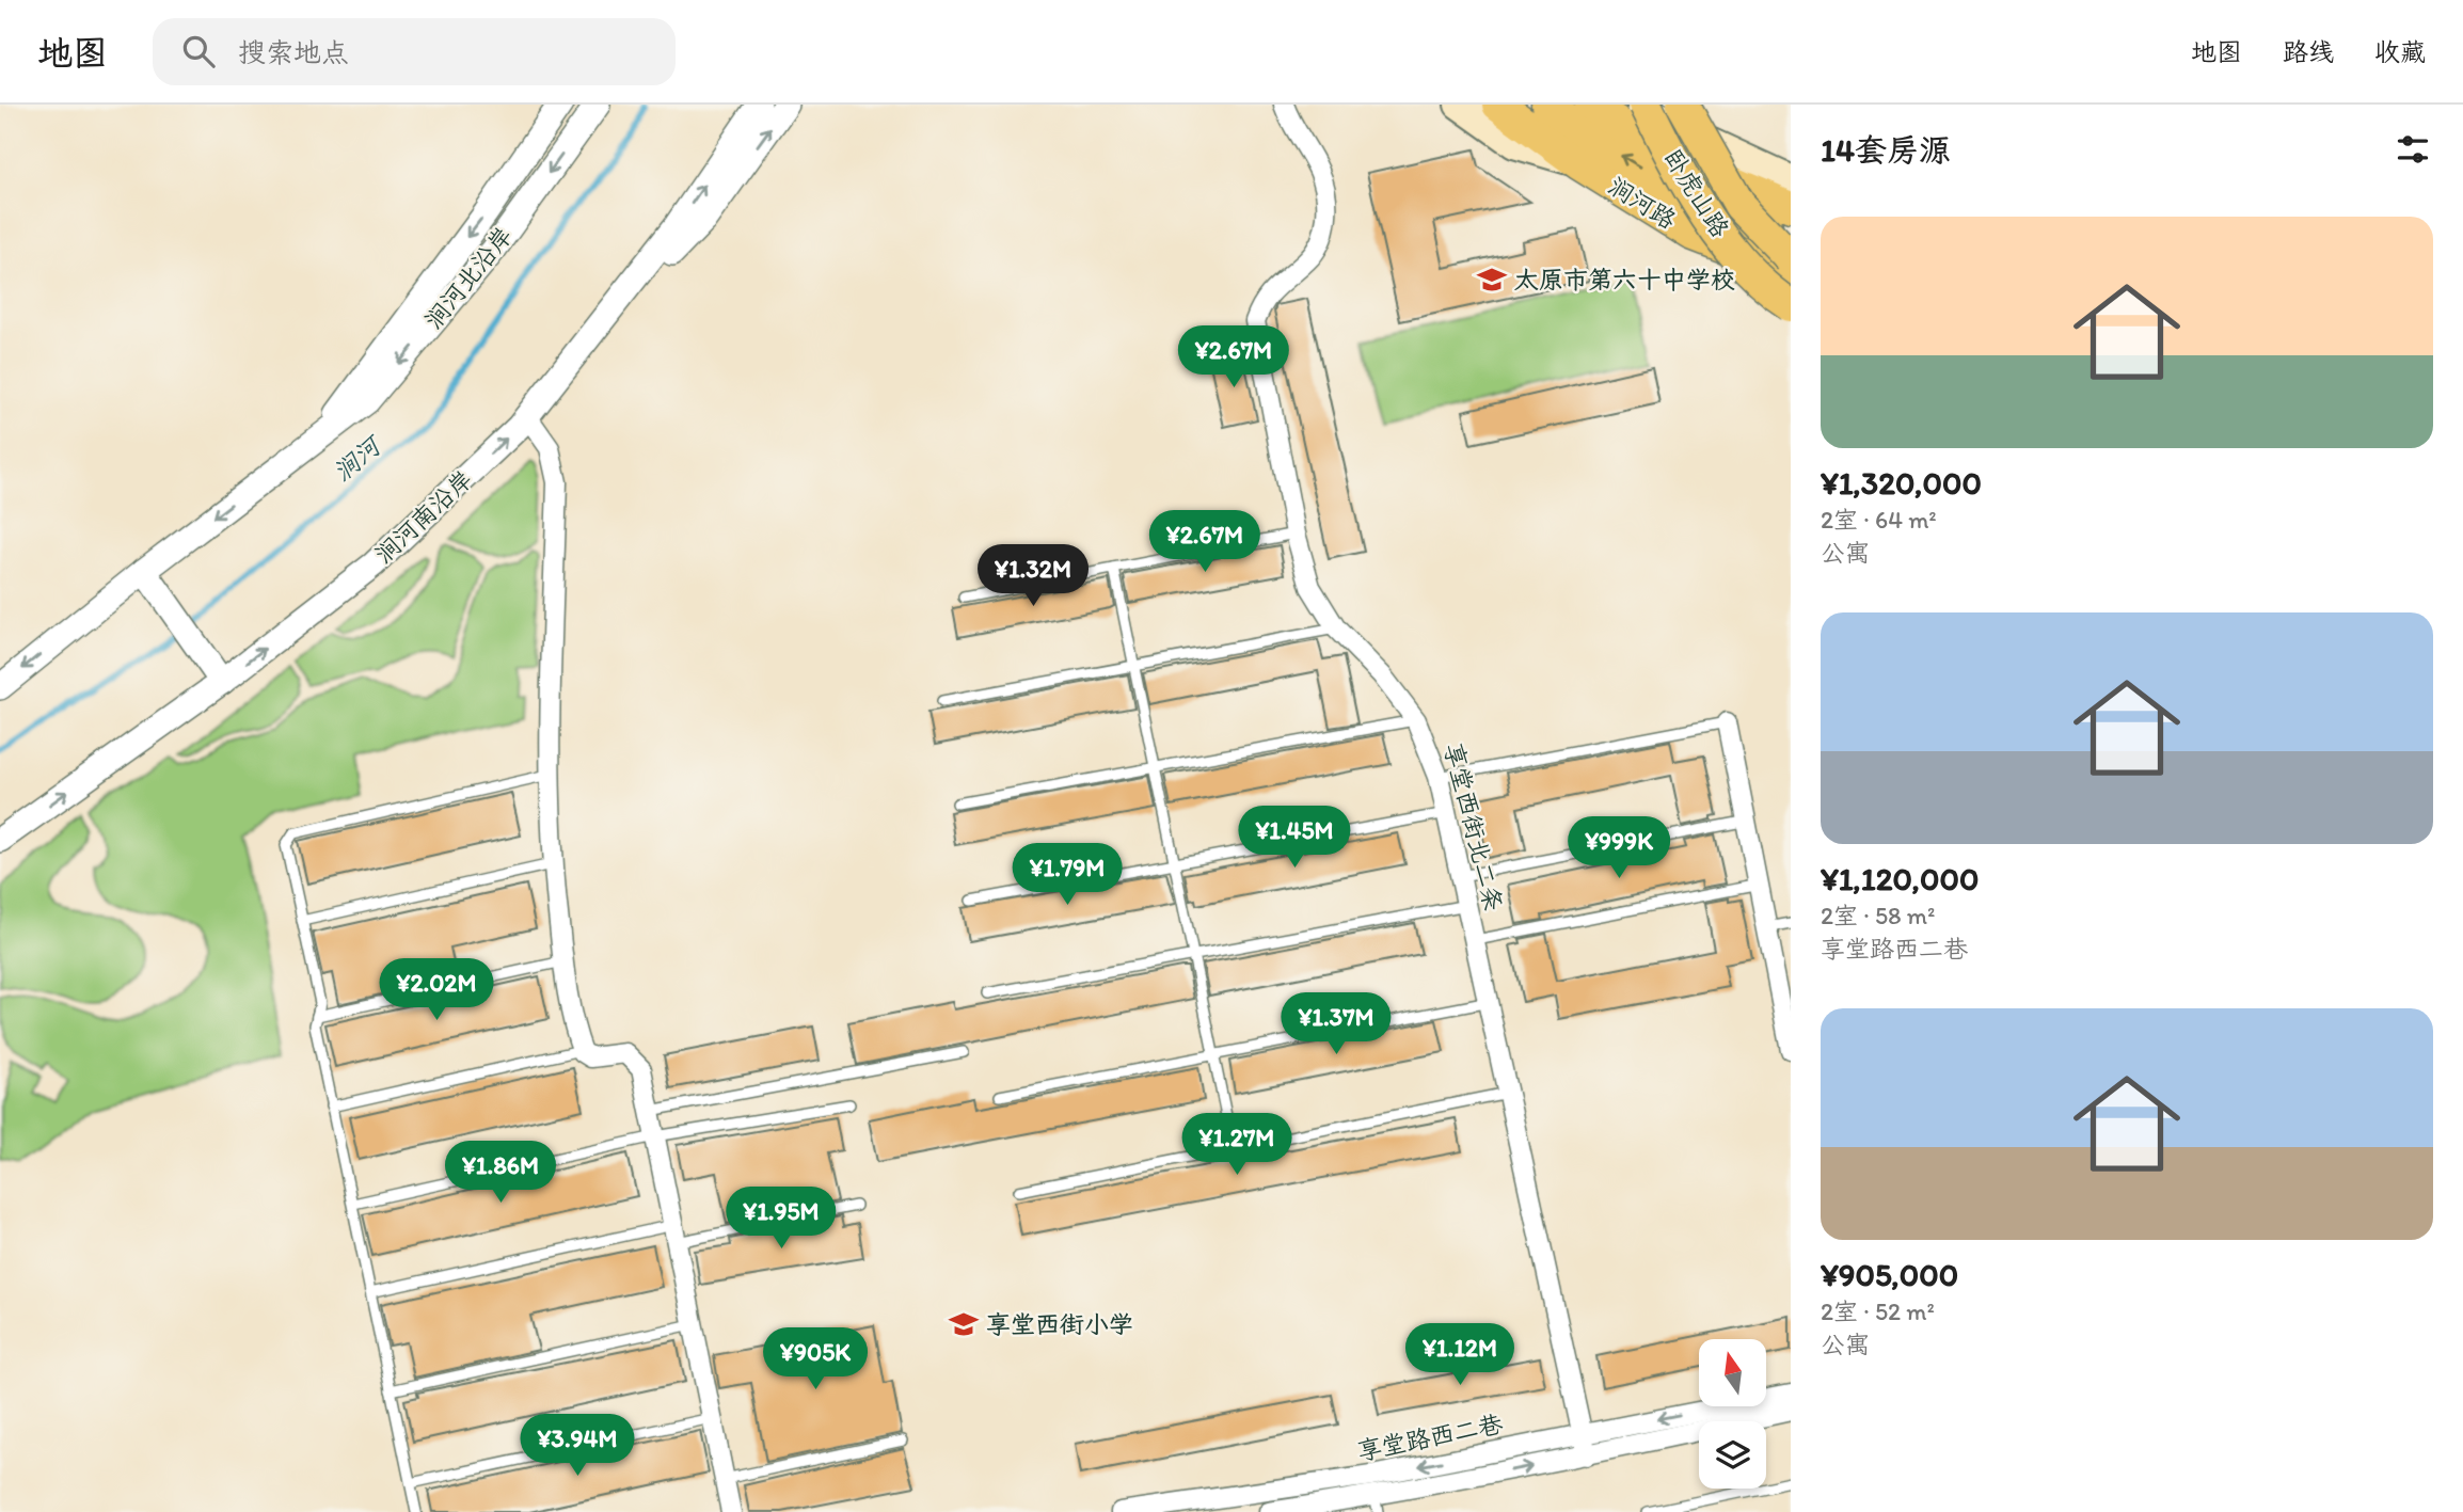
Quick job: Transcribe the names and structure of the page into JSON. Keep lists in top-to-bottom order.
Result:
{
  "streets": {
    "main road": ["卧虎山路", "涧河路"],
    "street": [
      "涧河北沿岸",
      "涧河南沿岸",
      "享堂西街北二条",
      "享堂路西二巷"
    ]
  },
  "crossings": [
    ["享堂西街北二条", "享堂路西二巷"]
  ],
  "one_way": ["涧河北沿岸", "涧河南沿岸"],
  "water": ["涧河"],
  "places": {
    "school or university": ["太原市第六十中学校", "享堂西街小学"]
  },
  "north": "top",
  "page": {
    "header": "地图",
    "search": "搜索地点",
    "nav": ["地图", "路线", "收藏"],
    "heading": "14套房源",
    "list": [
      {
        "name": "¥1,320,000",
        "note": "2室 · 64 m² · 公寓"
      },
      {
        "name": "¥1,120,000",
        "note": "2室 · 58 m² · 享堂路西二巷"
      },
      {
        "name": "¥905,000",
        "note": "2室 · 52 m² · 公寓"
      }
    ],
    "price": [
      "¥2.67M",
      "¥2.67M",
      "¥1.32M",
      "¥1.45M",
      "¥999K",
      "¥1.79M",
      "¥2.02M",
      "¥1.37M",
      "¥1.27M",
      "¥1.86M",
      "¥1.95M",
      "¥1.12M",
      "¥905K",
      "¥3.94M"
    ]
  }
}
